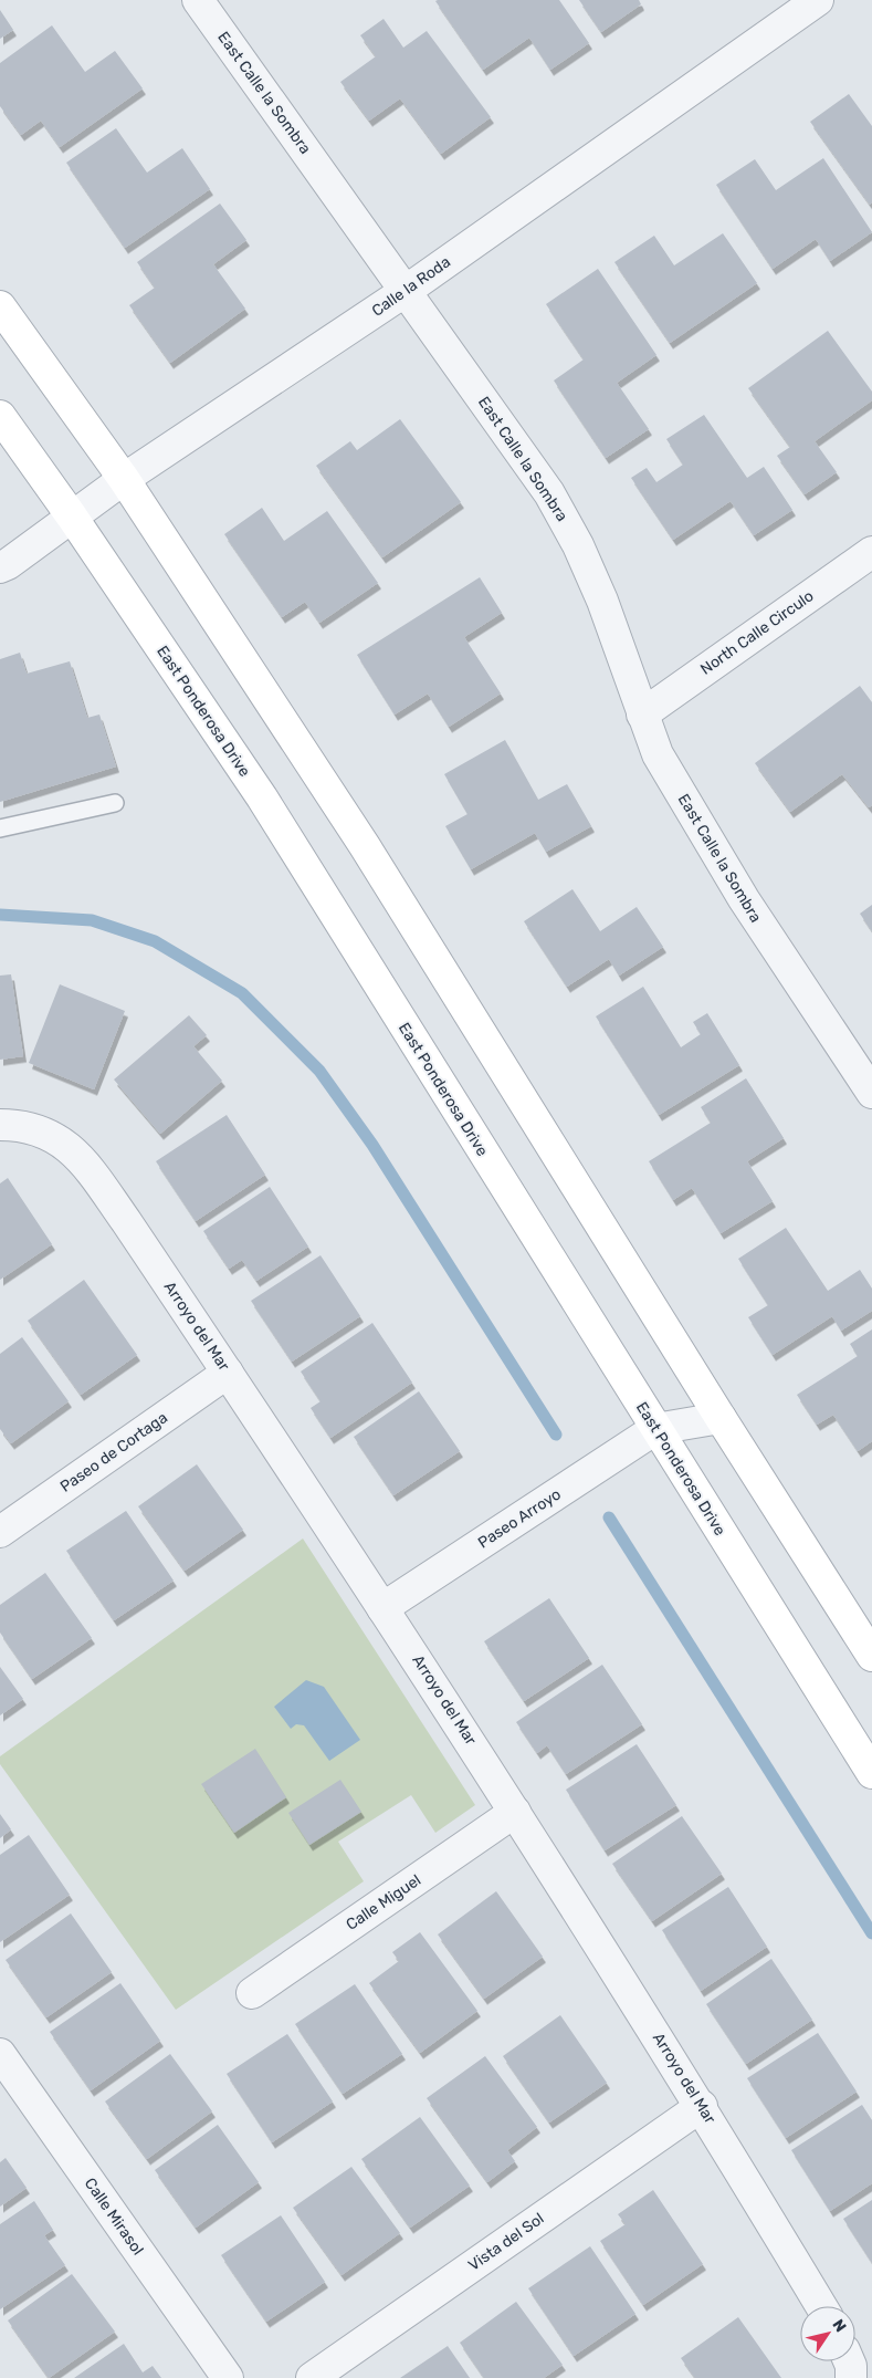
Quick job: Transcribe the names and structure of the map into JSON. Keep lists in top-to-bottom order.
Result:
{
  "streets": {
    "main road": ["East Ponderosa Drive"],
    "street": [
      "East Calle la Sombra",
      "Calle la Roda",
      "North Calle Circulo",
      "Arroyo del Mar",
      "Paseo de Cortaga",
      "Paseo Arroyo",
      "Calle Miguel",
      "Calle Mirasol",
      "Vista del Sol"
    ]
  },
  "crossings": [
    ["East Calle la Sombra", "Calle la Roda"],
    ["East Calle la Sombra", "North Calle Circulo"],
    ["Calle la Roda", "East Ponderosa Drive"],
    ["East Ponderosa Drive", "Paseo Arroyo"],
    ["Arroyo del Mar", "Paseo de Cortaga"],
    ["Arroyo del Mar", "Paseo Arroyo"],
    ["Arroyo del Mar", "Calle Miguel"],
    ["Arroyo del Mar", "Vista del Sol"]
  ],
  "north": "top right"
}
